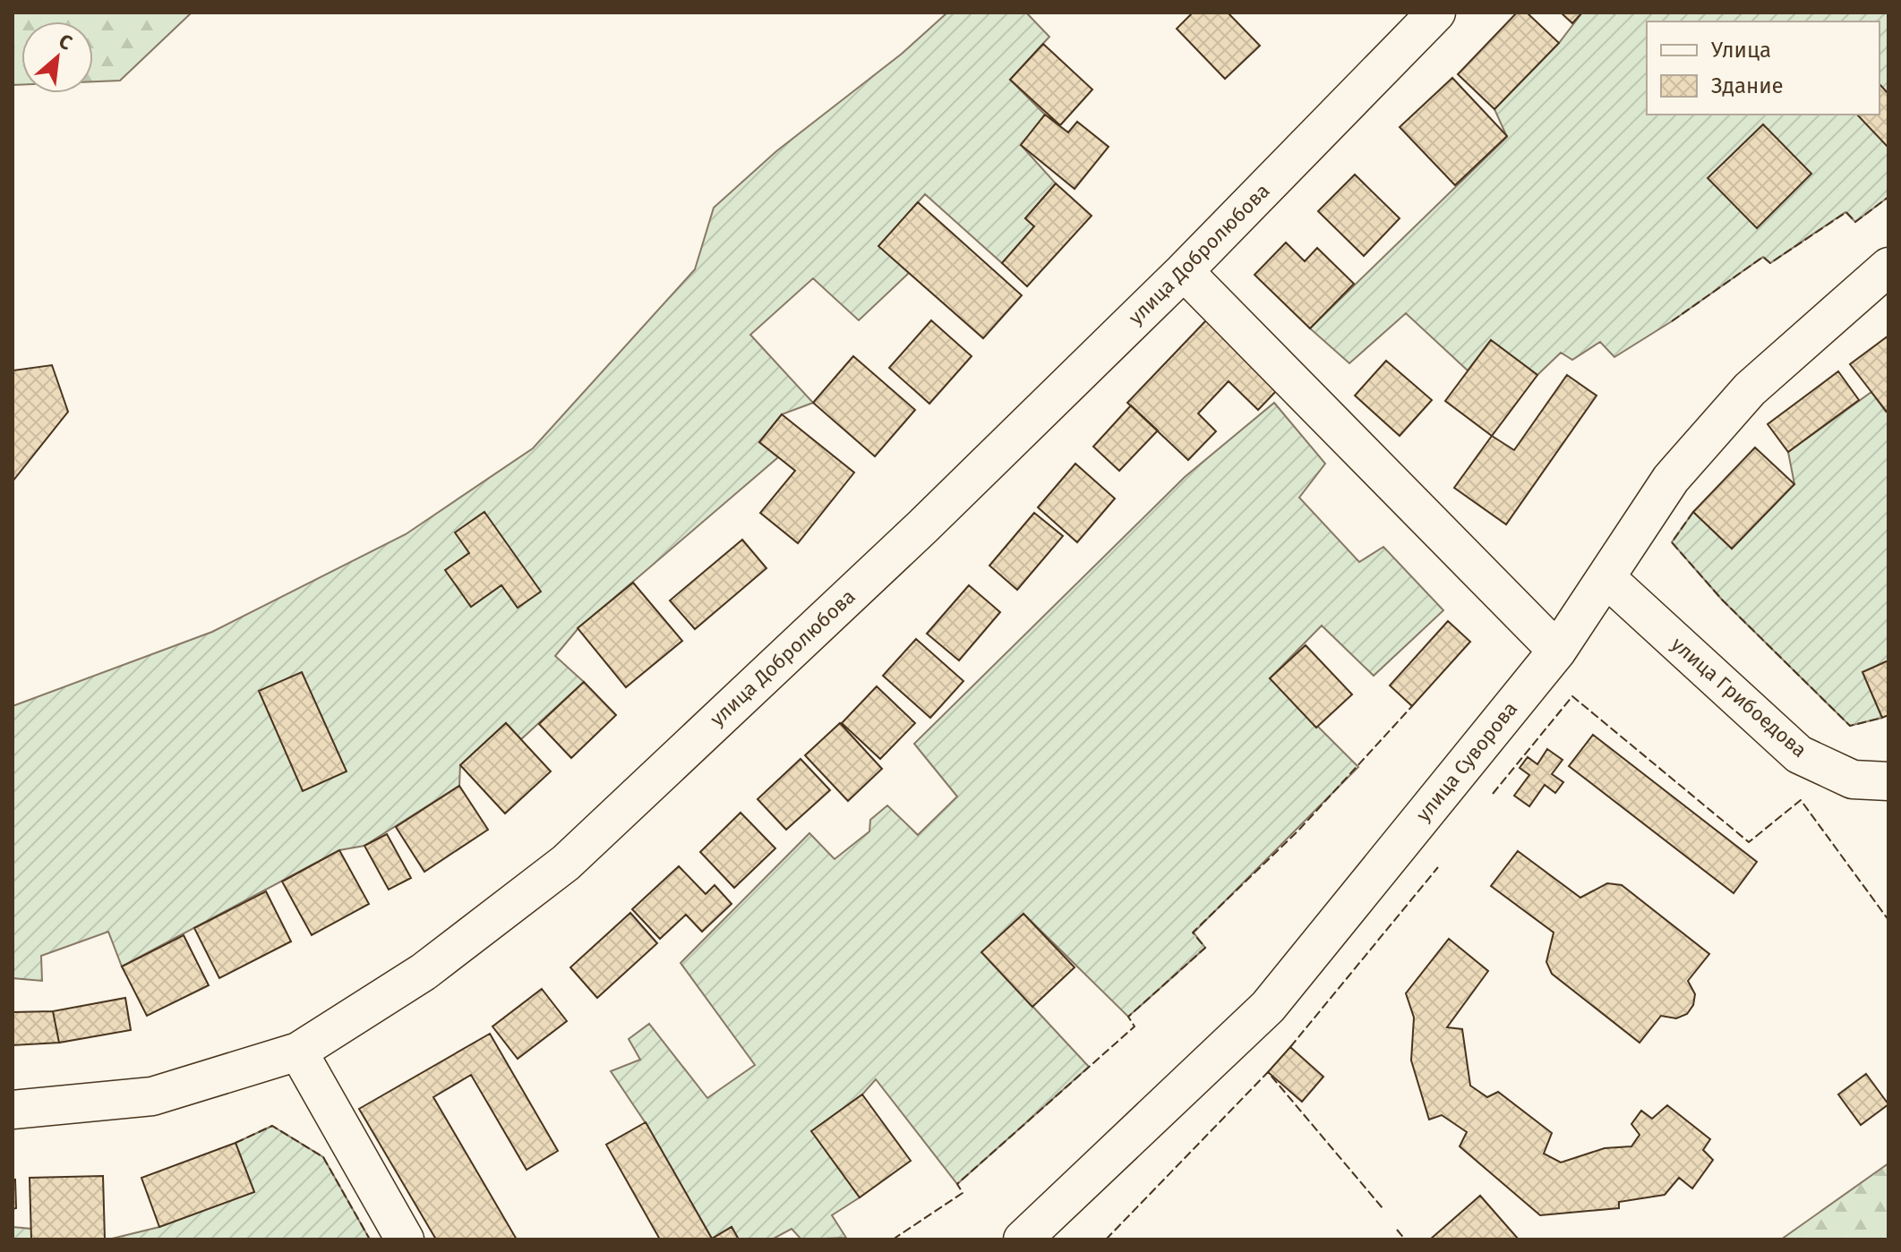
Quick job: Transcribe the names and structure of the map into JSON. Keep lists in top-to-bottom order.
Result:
{
  "streets": {
    "street": ["улица Добролюбова", "улица Грибоедова", "улица Суворова"]
  },
  "crossings": [
    ["улица Грибоедова", "улица Суворова"]
  ],
  "legend": ["Улица", "Здание"],
  "north": "top right"
}
